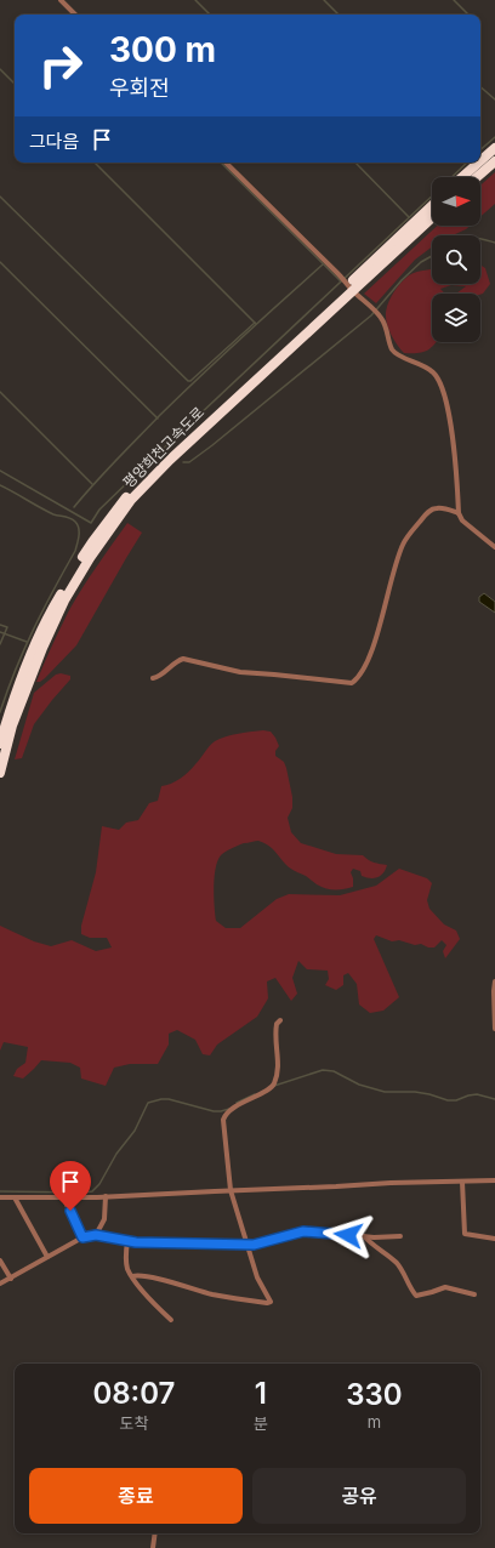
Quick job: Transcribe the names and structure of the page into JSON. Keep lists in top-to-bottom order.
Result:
{
  "streets": {
    "highway": ["평양희천고속도로"]
  },
  "north": "right",
  "page": {
    "turn": ["300 m", "우회전"],
    "then": "그다음",
    "eta": [
      "08:07",
      "도착",
      "1",
      "분",
      "330",
      "m"
    ],
    "buttons": ["종료", "공유"]
  }
}
